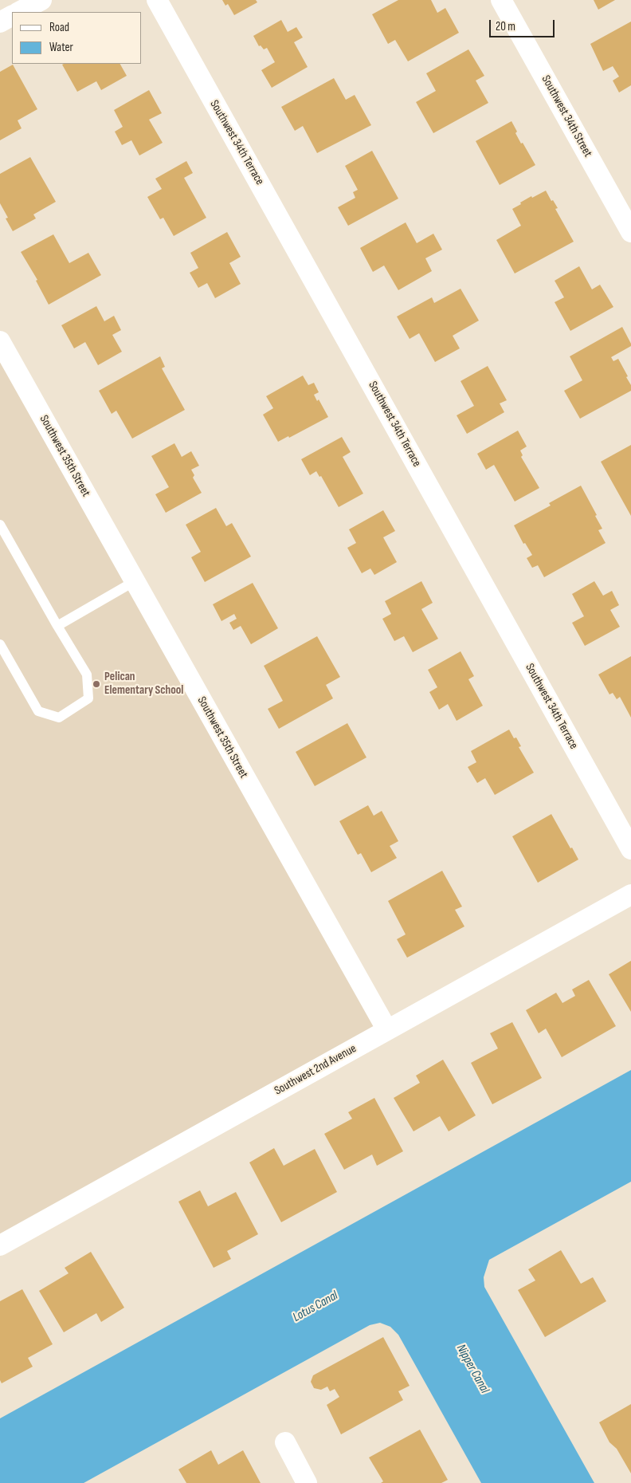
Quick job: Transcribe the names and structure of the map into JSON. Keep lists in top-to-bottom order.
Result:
{
  "streets": {
    "street": [
      "Southwest 34th Street",
      "Southwest 34th Terrace",
      "Southwest 35th Street",
      "Southwest 2nd Avenue"
    ]
  },
  "crossings": [
    ["Southwest 35th Street", "Southwest 2nd Avenue"]
  ],
  "water": ["Lotus Canal", "Nipper Canal"],
  "places": ["Pelican Elementary School"],
  "legend": ["Road", "Water"],
  "scale_bar": "20 m"
}
